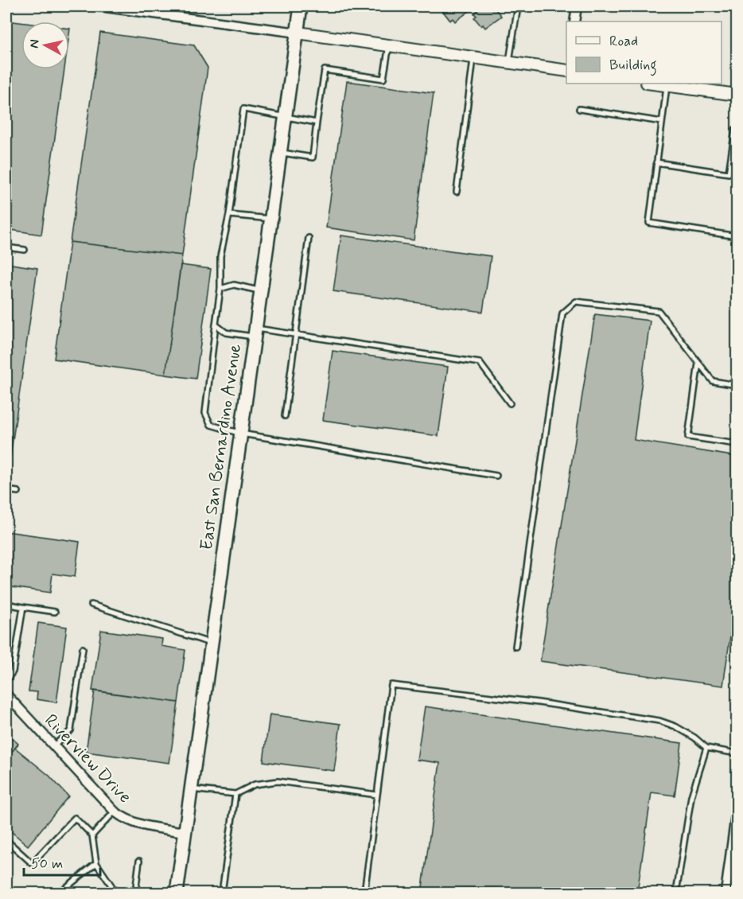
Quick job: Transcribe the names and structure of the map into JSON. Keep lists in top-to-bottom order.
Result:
{
  "streets": {
    "main road": ["East San Bernardino Avenue"],
    "street": ["Riverview Drive"]
  },
  "crossings": [
    ["East San Bernardino Avenue", "Riverview Drive"]
  ],
  "legend": ["Road", "Building"],
  "scale_bar": "50 m",
  "north": "left"
}
